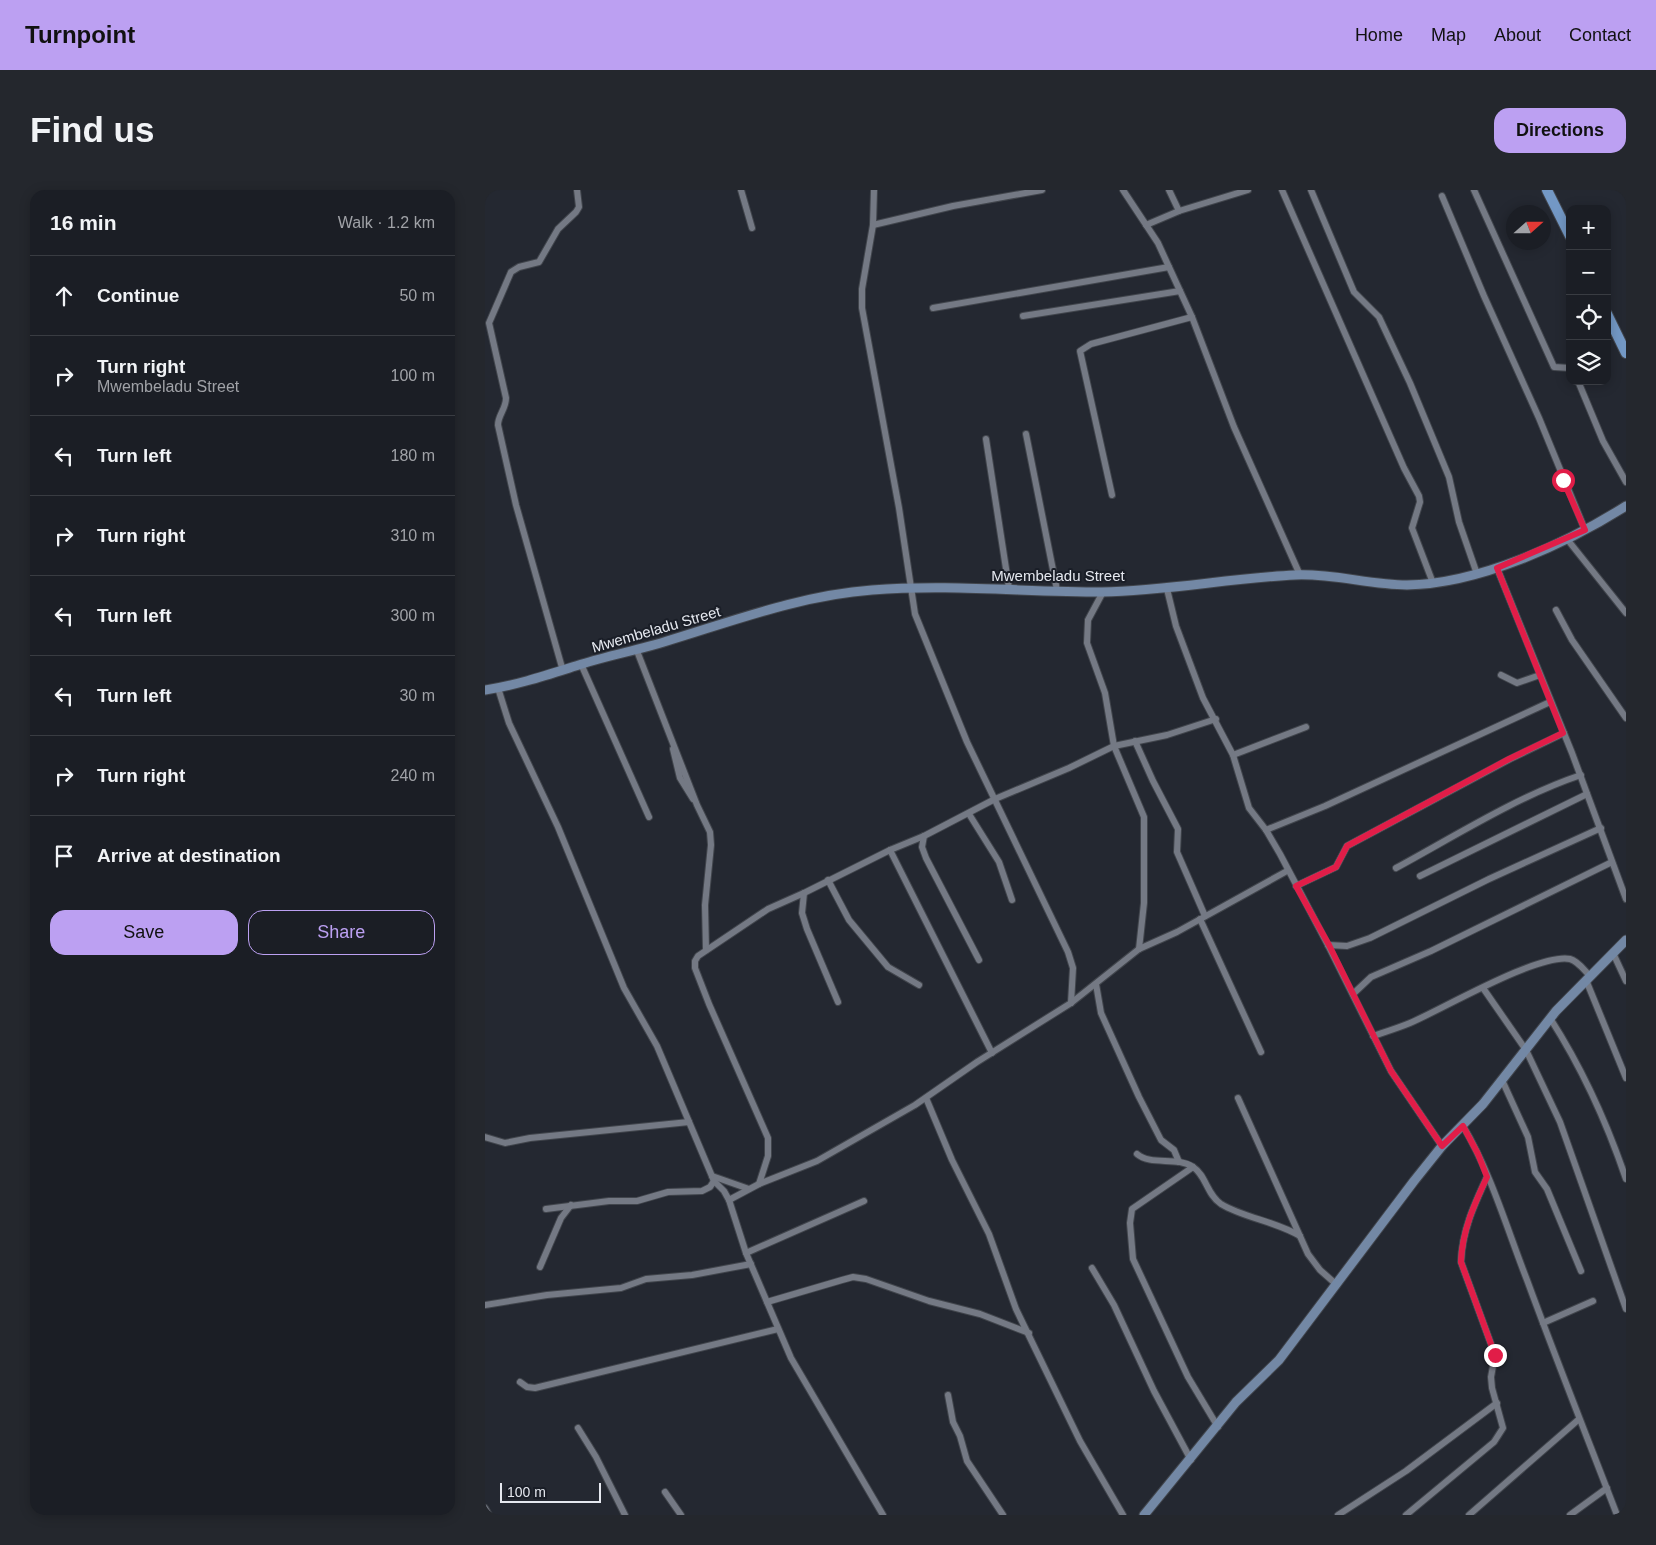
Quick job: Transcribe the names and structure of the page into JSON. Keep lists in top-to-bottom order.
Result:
{
  "streets": {
    "street": ["Mwembeladu Street"]
  },
  "scale_bar": "100 m",
  "north": "right",
  "page": {
    "header": "Turnpoint",
    "nav": [
      "Home",
      "Map",
      "About",
      "Contact"
    ],
    "buttons": [
      "Directions",
      ["Save", "Share"]
    ],
    "title": "Find us",
    "heading": ["16 min", "Walk · 1.2 km"],
    "map_buttons": ["+", "−"],
    "list": [
      ["Continue", "50 m"],
      ["Turn right", "Mwembeladu Street", "100 m"],
      ["Turn left", "180 m"],
      ["Turn right", "310 m"],
      ["Turn left", "300 m"],
      ["Turn left", "30 m"],
      ["Turn right", "240 m"],
      "Arrive at destination"
    ],
    "scale": "100 m"
  }
}
